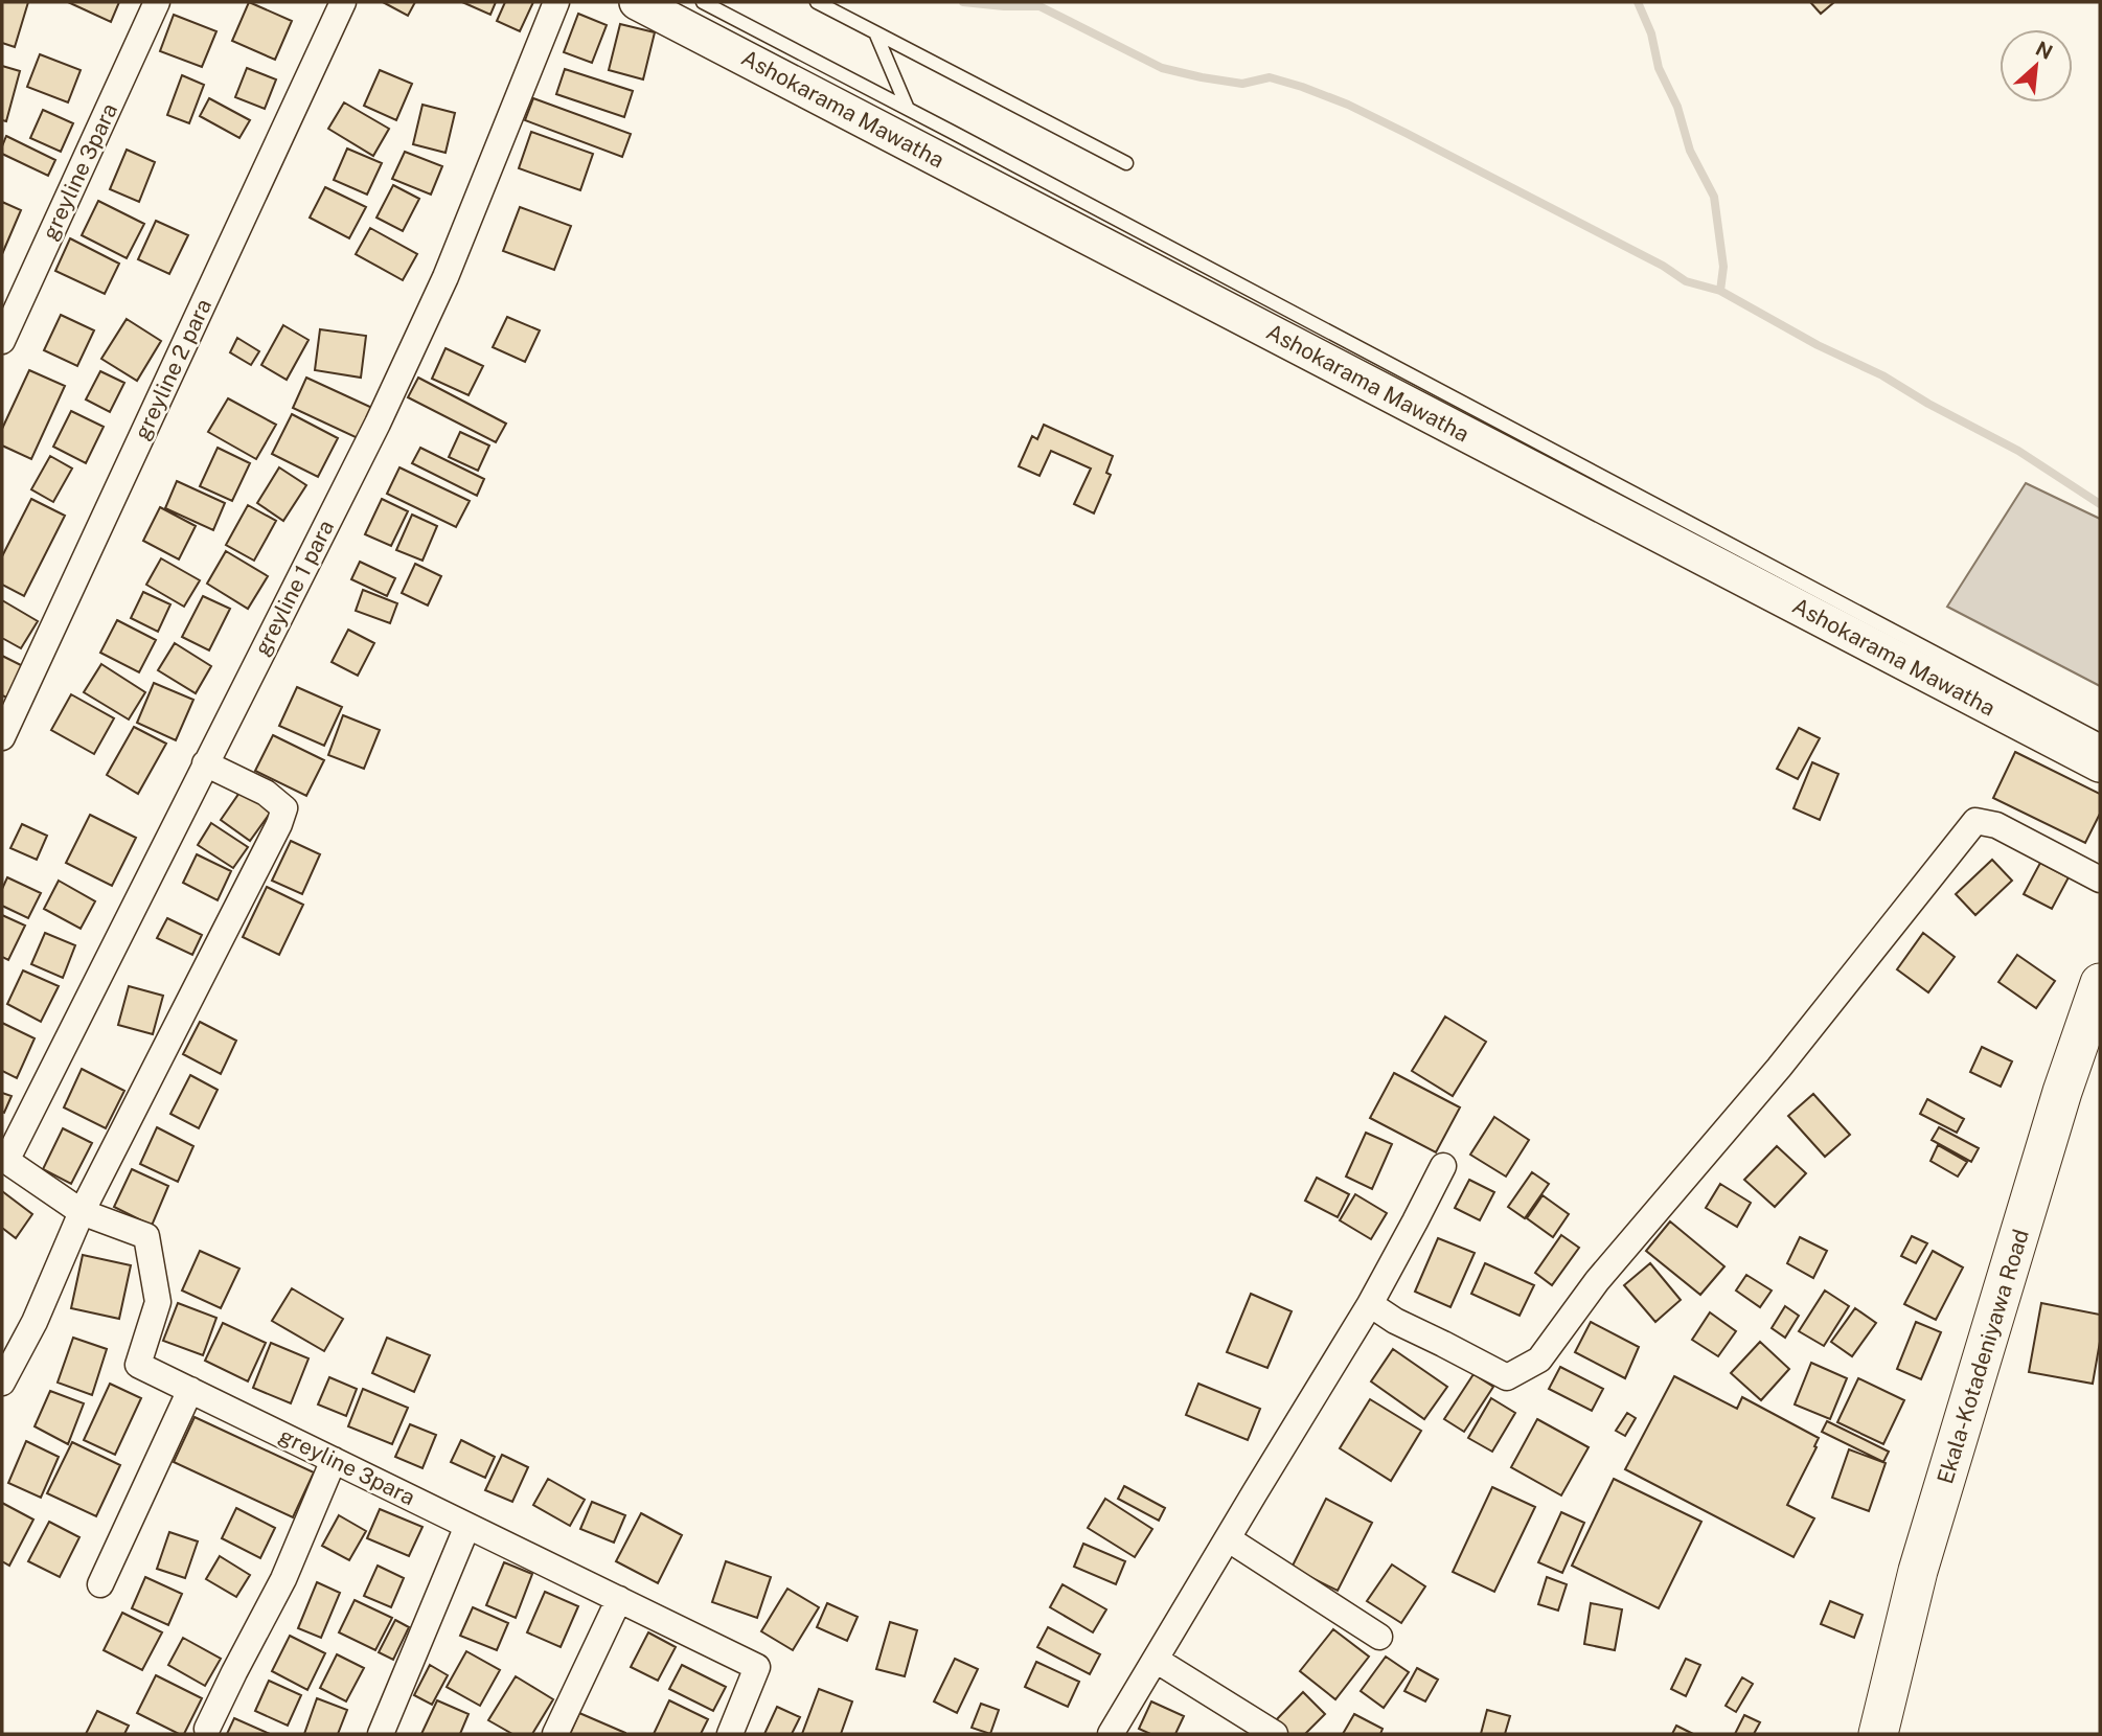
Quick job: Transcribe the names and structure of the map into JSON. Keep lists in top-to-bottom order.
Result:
{
  "streets": {
    "main road": ["Ekala-Kotadeniyawa Road"],
    "street": [
      "Ashokarama Mawatha",
      "greyline 3para",
      "greyline 2 para",
      "greyline 1 para"
    ]
  },
  "crossings": [
    ["greyline 3para", "greyline 1 para"]
  ],
  "north": "top right"
}
